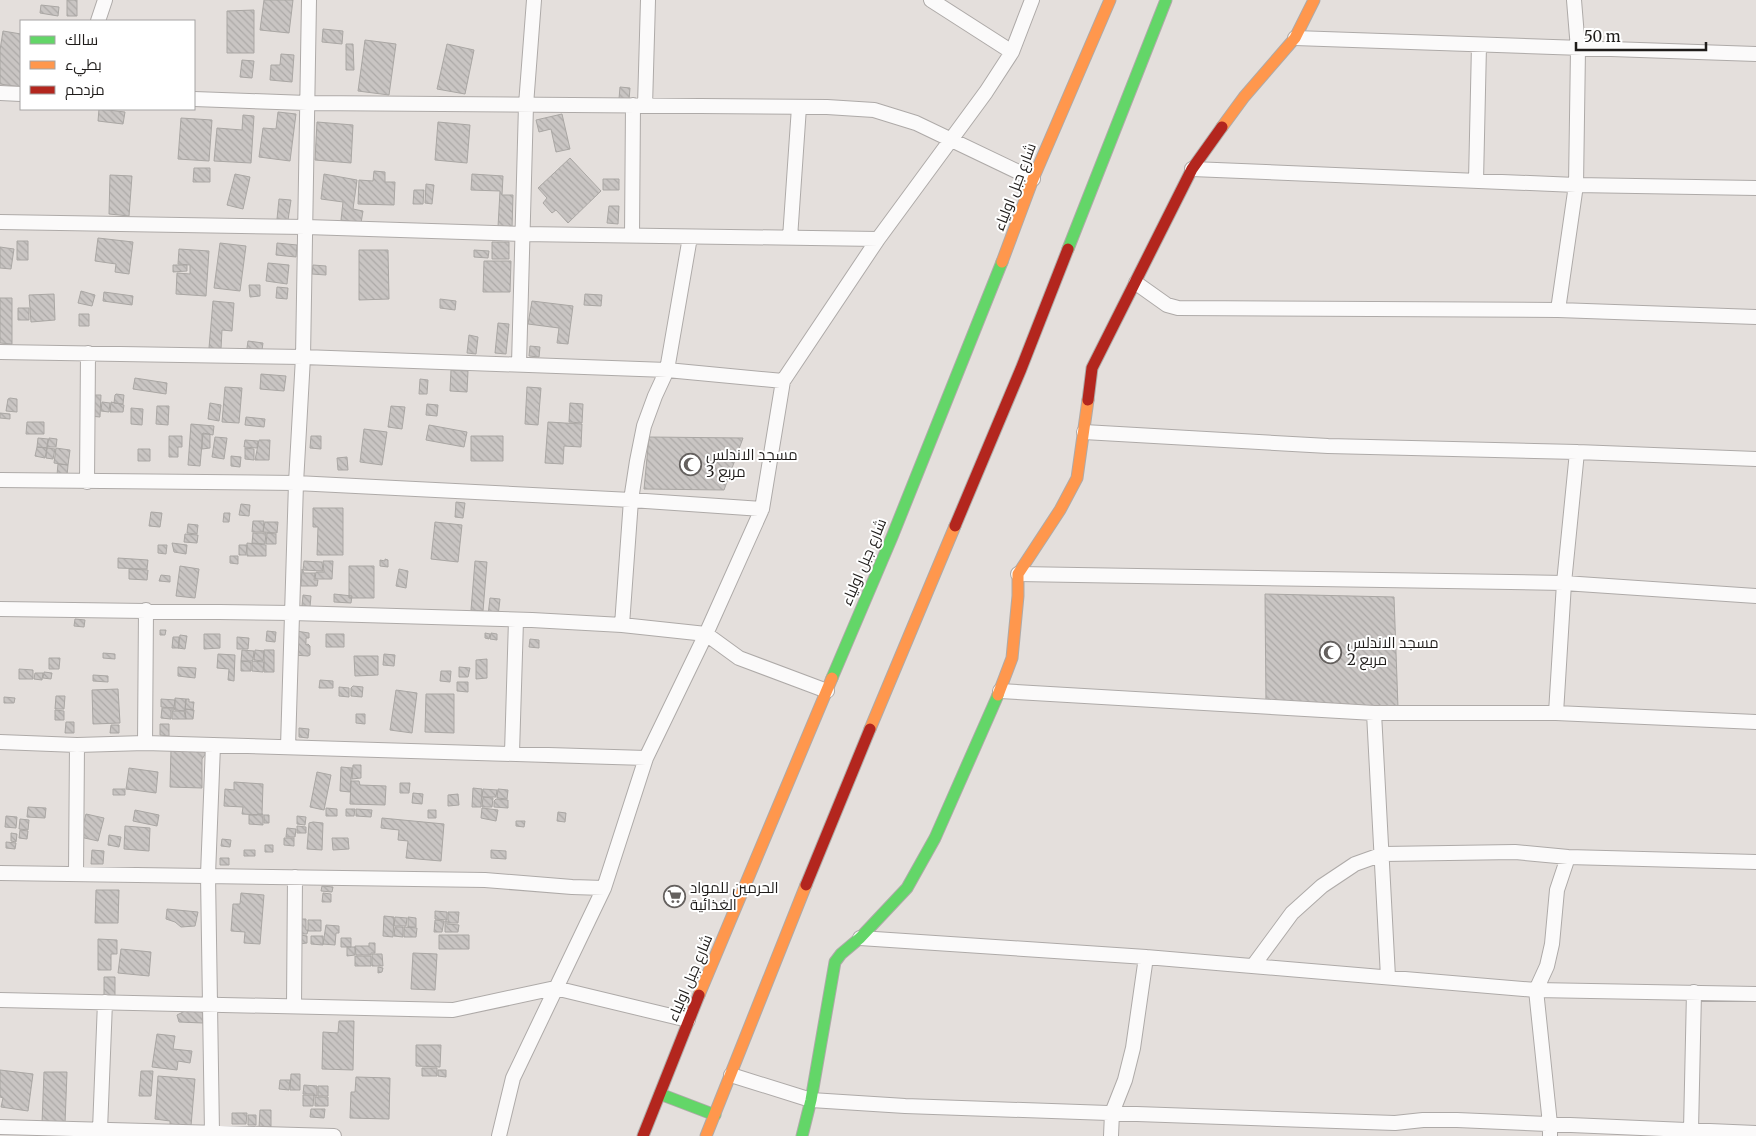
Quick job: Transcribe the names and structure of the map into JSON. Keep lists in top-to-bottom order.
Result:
{
  "streets": {
    "main road": ["شارع جبل اولياء"]
  },
  "places": {
    "mosque": ["مسجد الاندلس مربع 3", "مسجد الاندلس مربع 2"],
    "supermarket": ["الحرمين للمواد الغذائية"]
  },
  "legend": ["سالك", "بطيء", "مزدحم"],
  "scale_bar": "50 m"
}
